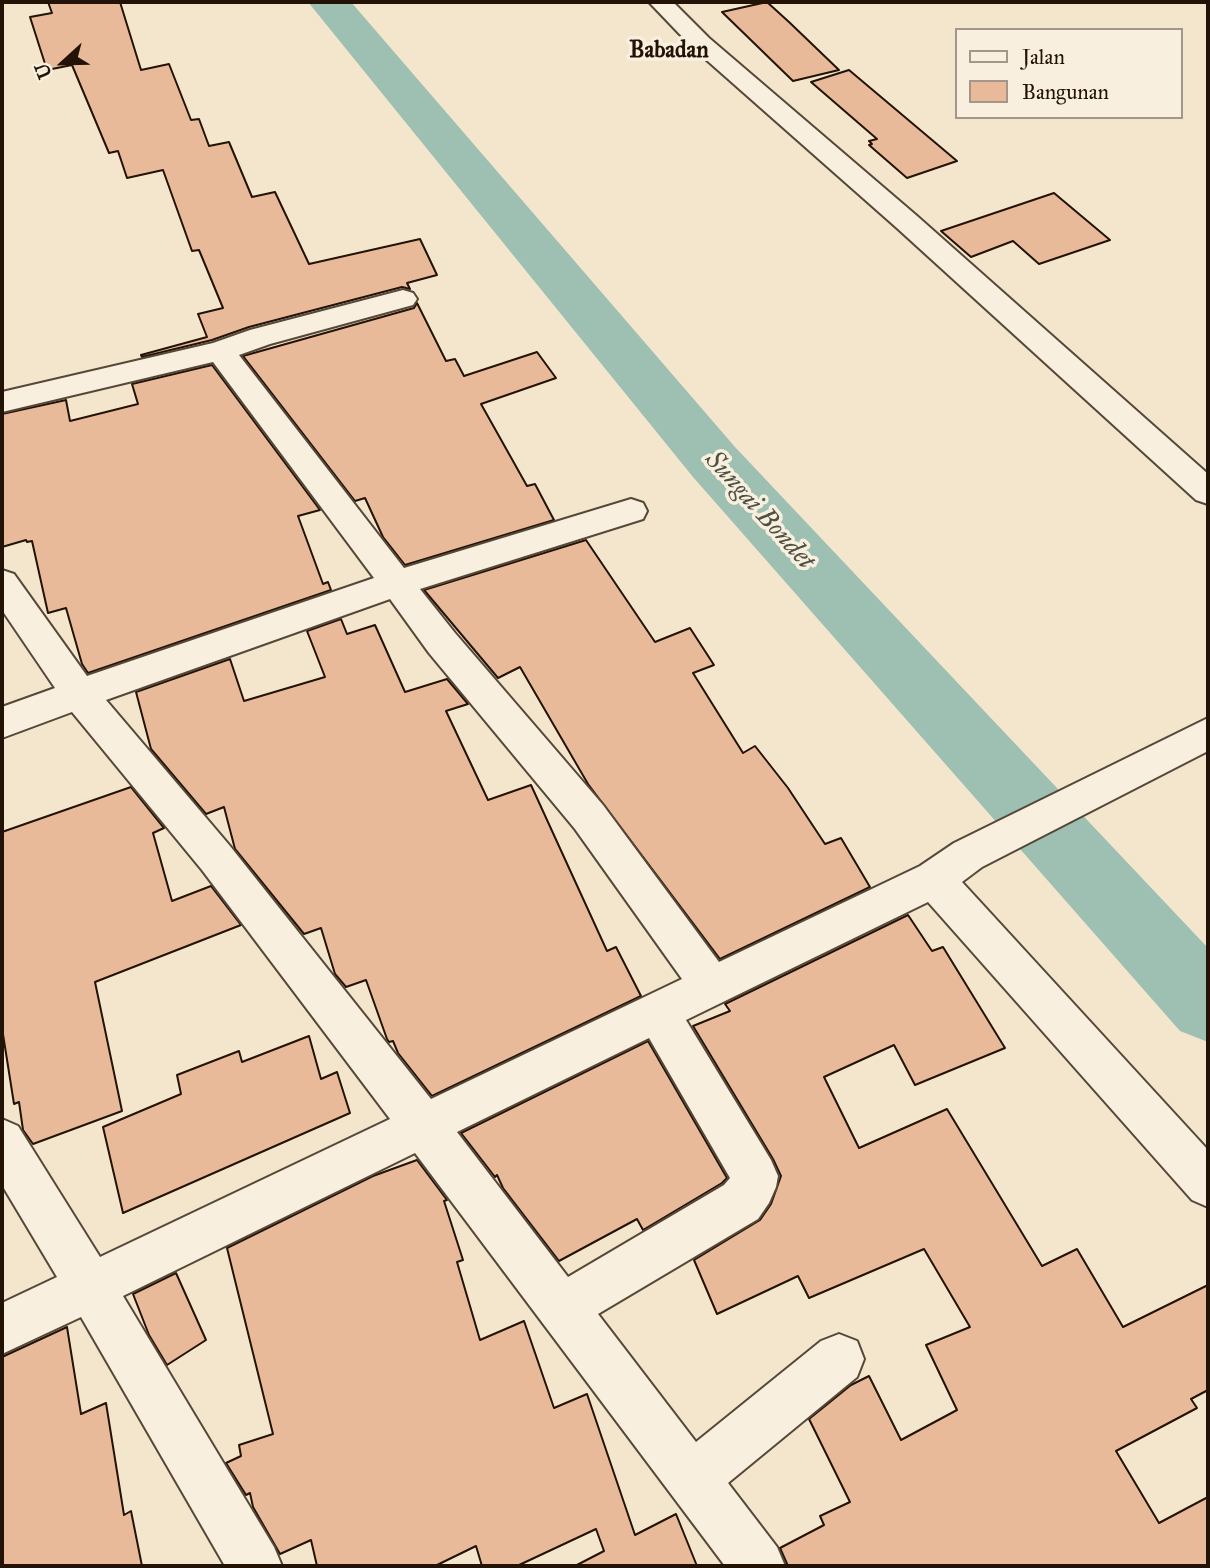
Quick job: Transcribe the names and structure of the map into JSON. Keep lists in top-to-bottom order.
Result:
{
  "districts": ["Babadan"],
  "water": ["Sungai Bondet"],
  "legend": ["Jalan", "Bangunan"],
  "north": "left"
}
